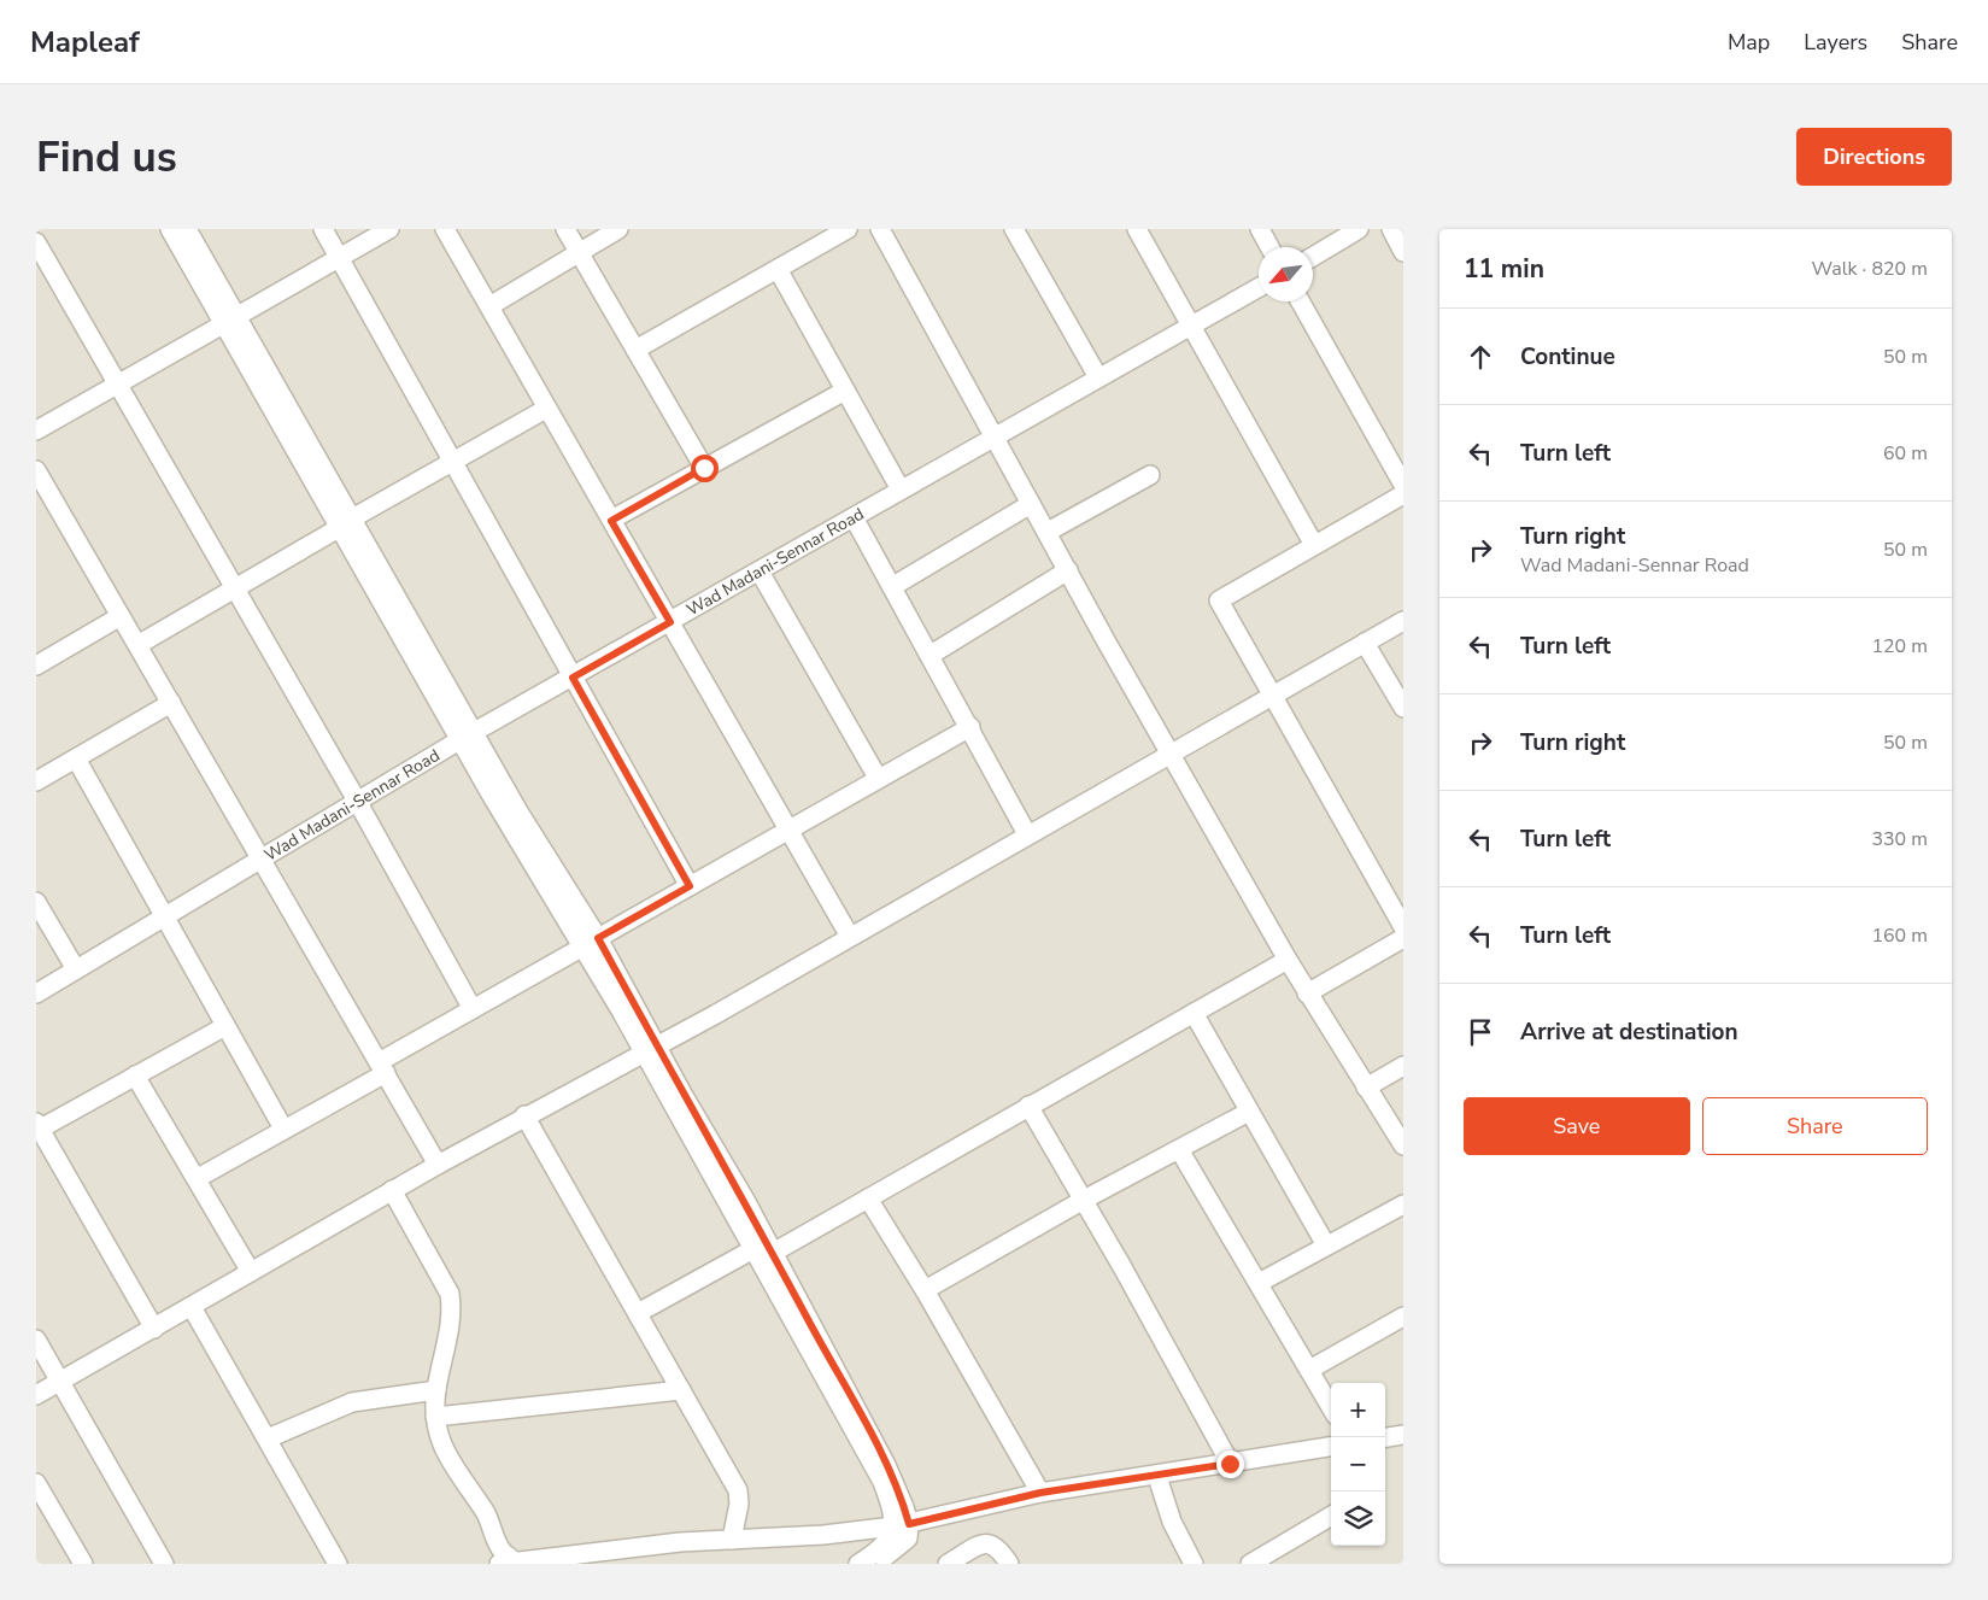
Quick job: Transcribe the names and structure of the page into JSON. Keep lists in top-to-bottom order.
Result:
{
  "streets": {
    "street": ["Wad Madani-Sennar Road"]
  },
  "north": "bottom left",
  "page": {
    "header": "Mapleaf",
    "nav": ["Map", "Layers", "Share"],
    "buttons": [
      "Directions",
      ["Save", "Share"]
    ],
    "title": "Find us",
    "heading": ["11 min", "Walk · 820 m"],
    "list": [
      ["Continue", "50 m"],
      ["Turn left", "60 m"],
      ["Turn right", "Wad Madani-Sennar Road", "50 m"],
      ["Turn left", "120 m"],
      ["Turn right", "50 m"],
      ["Turn left", "330 m"],
      ["Turn left", "160 m"],
      "Arrive at destination"
    ],
    "map_buttons": ["+", "−"]
  }
}
